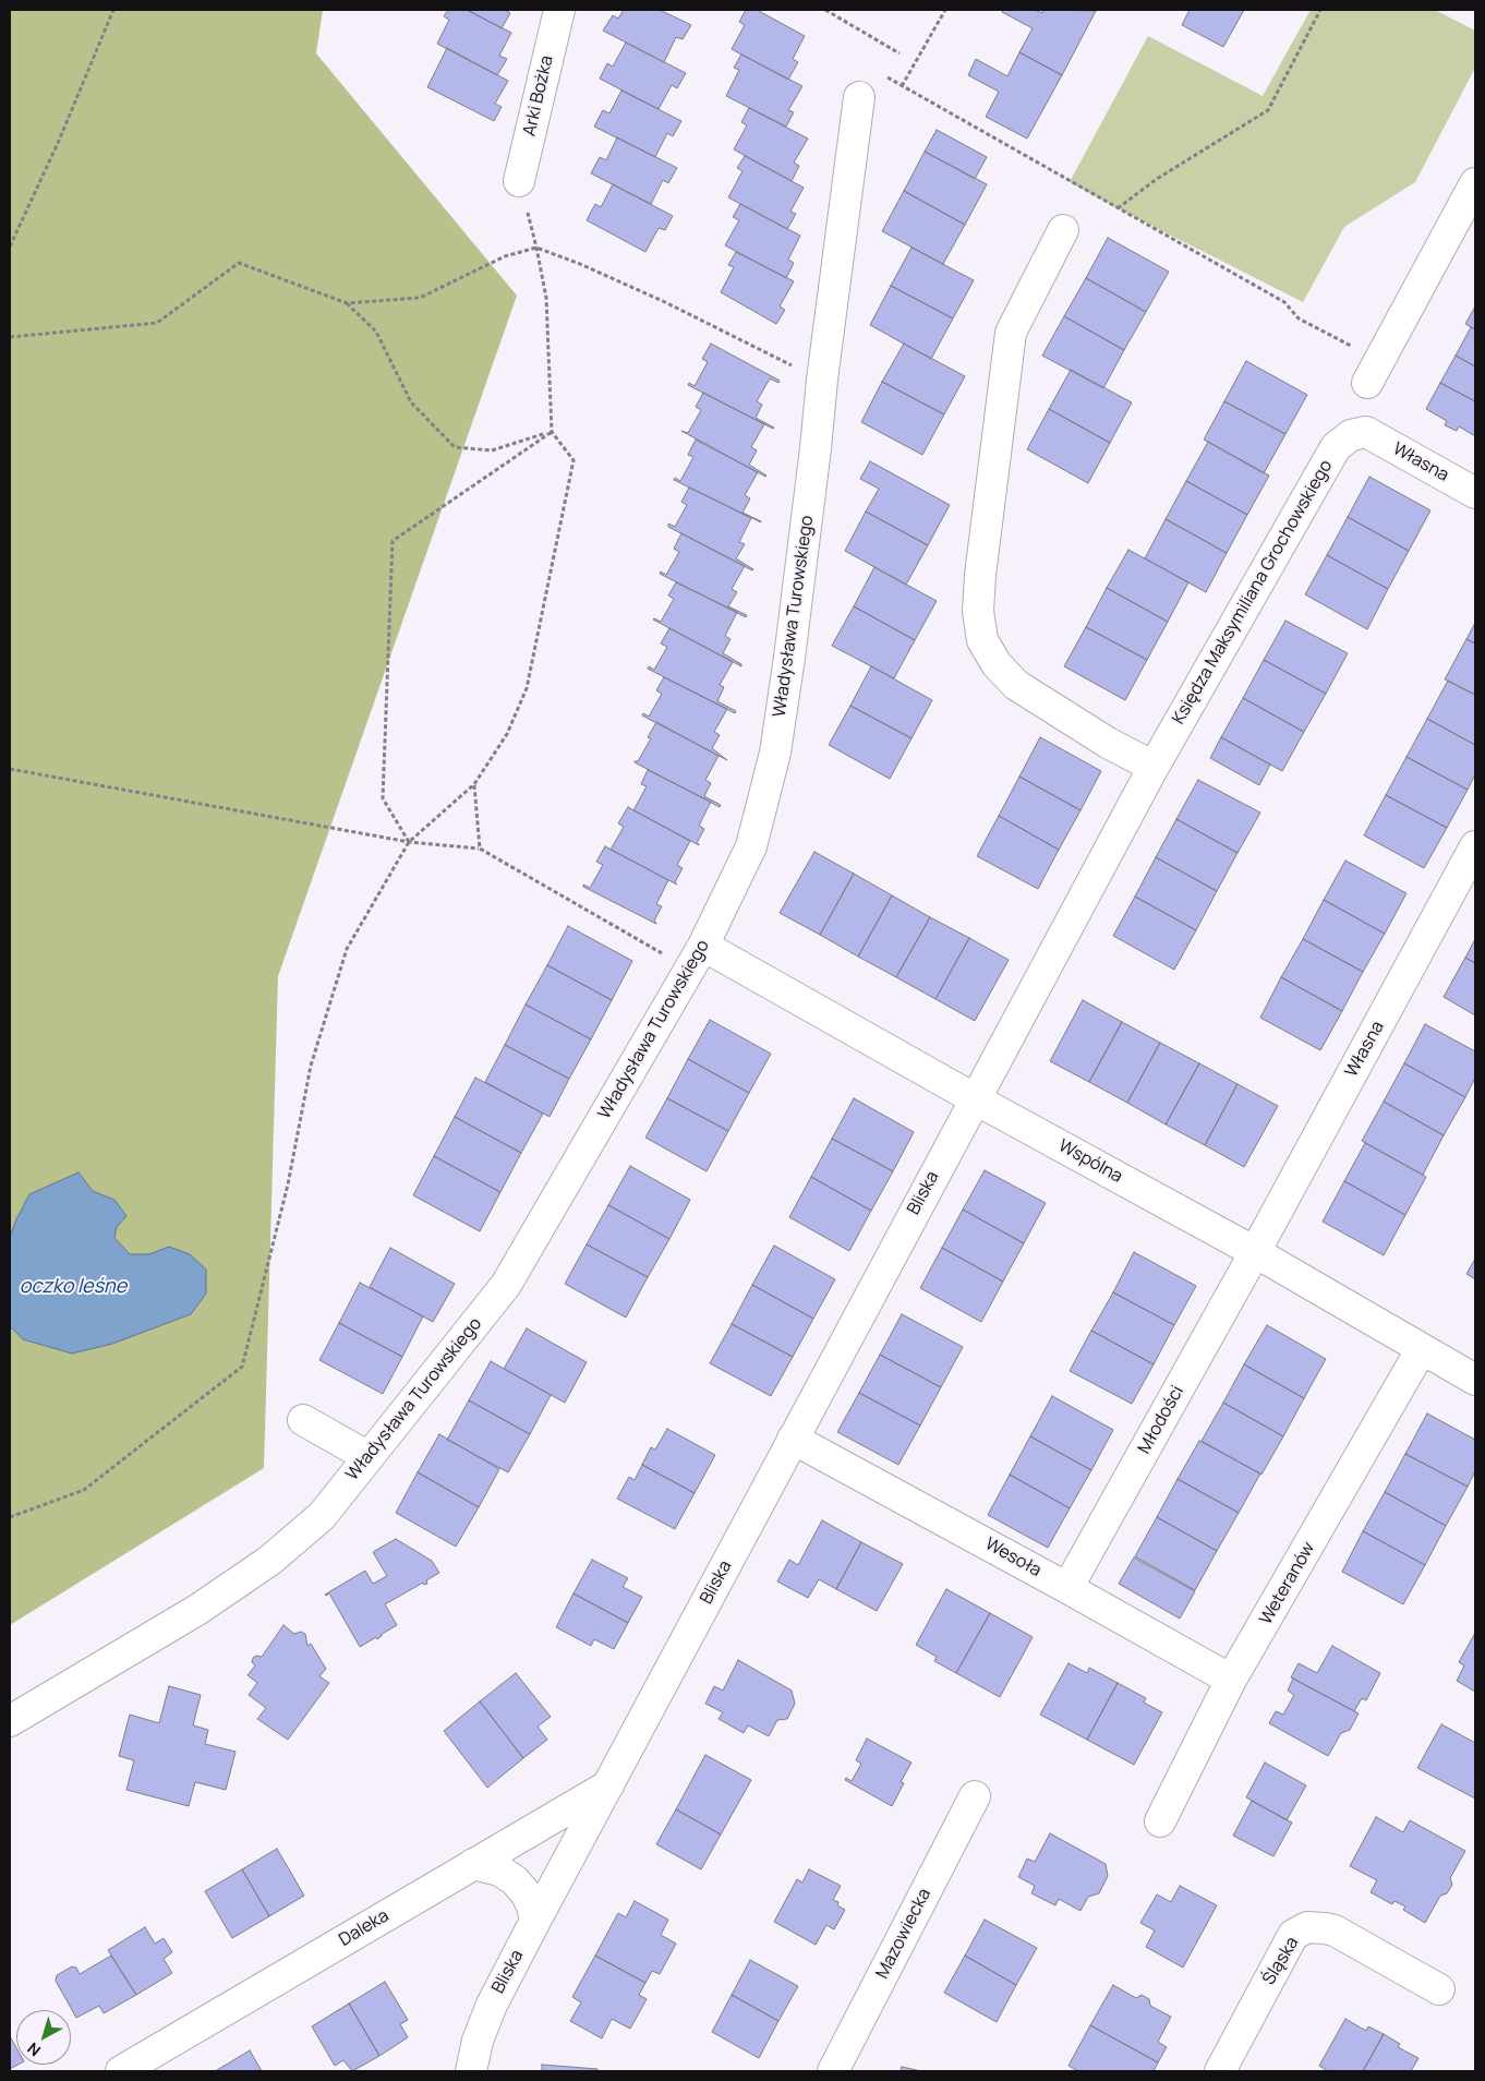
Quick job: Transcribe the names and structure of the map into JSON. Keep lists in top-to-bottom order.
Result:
{
  "streets": {
    "street": [
      "Arki Bożka",
      "Własna",
      "Księdza Maksymiliana Grochowskiego",
      "Władysława Turowskiego",
      "Wspólna",
      "Bliska",
      "Młodości",
      "Wesoła",
      "Weteranów",
      "Daleka",
      "Mazowiecka",
      "Śląska"
    ]
  },
  "crossings": [
    ["Własna", "Księdza Maksymiliana Grochowskiego"],
    ["Własna", "Wspólna"],
    ["Własna", "Młodości"],
    ["Księdza Maksymiliana Grochowskiego", "Wspólna"],
    ["Księdza Maksymiliana Grochowskiego", "Bliska"],
    ["Władysława Turowskiego", "Wspólna"],
    ["Wspólna", "Bliska"],
    ["Wspólna", "Młodości"],
    ["Wspólna", "Weteranów"],
    ["Bliska", "Wesoła"],
    ["Bliska", "Daleka"],
    ["Młodości", "Wesoła"],
    ["Wesoła", "Weteranów"]
  ],
  "water": ["oczko leśne"],
  "north": "bottom left"
}
